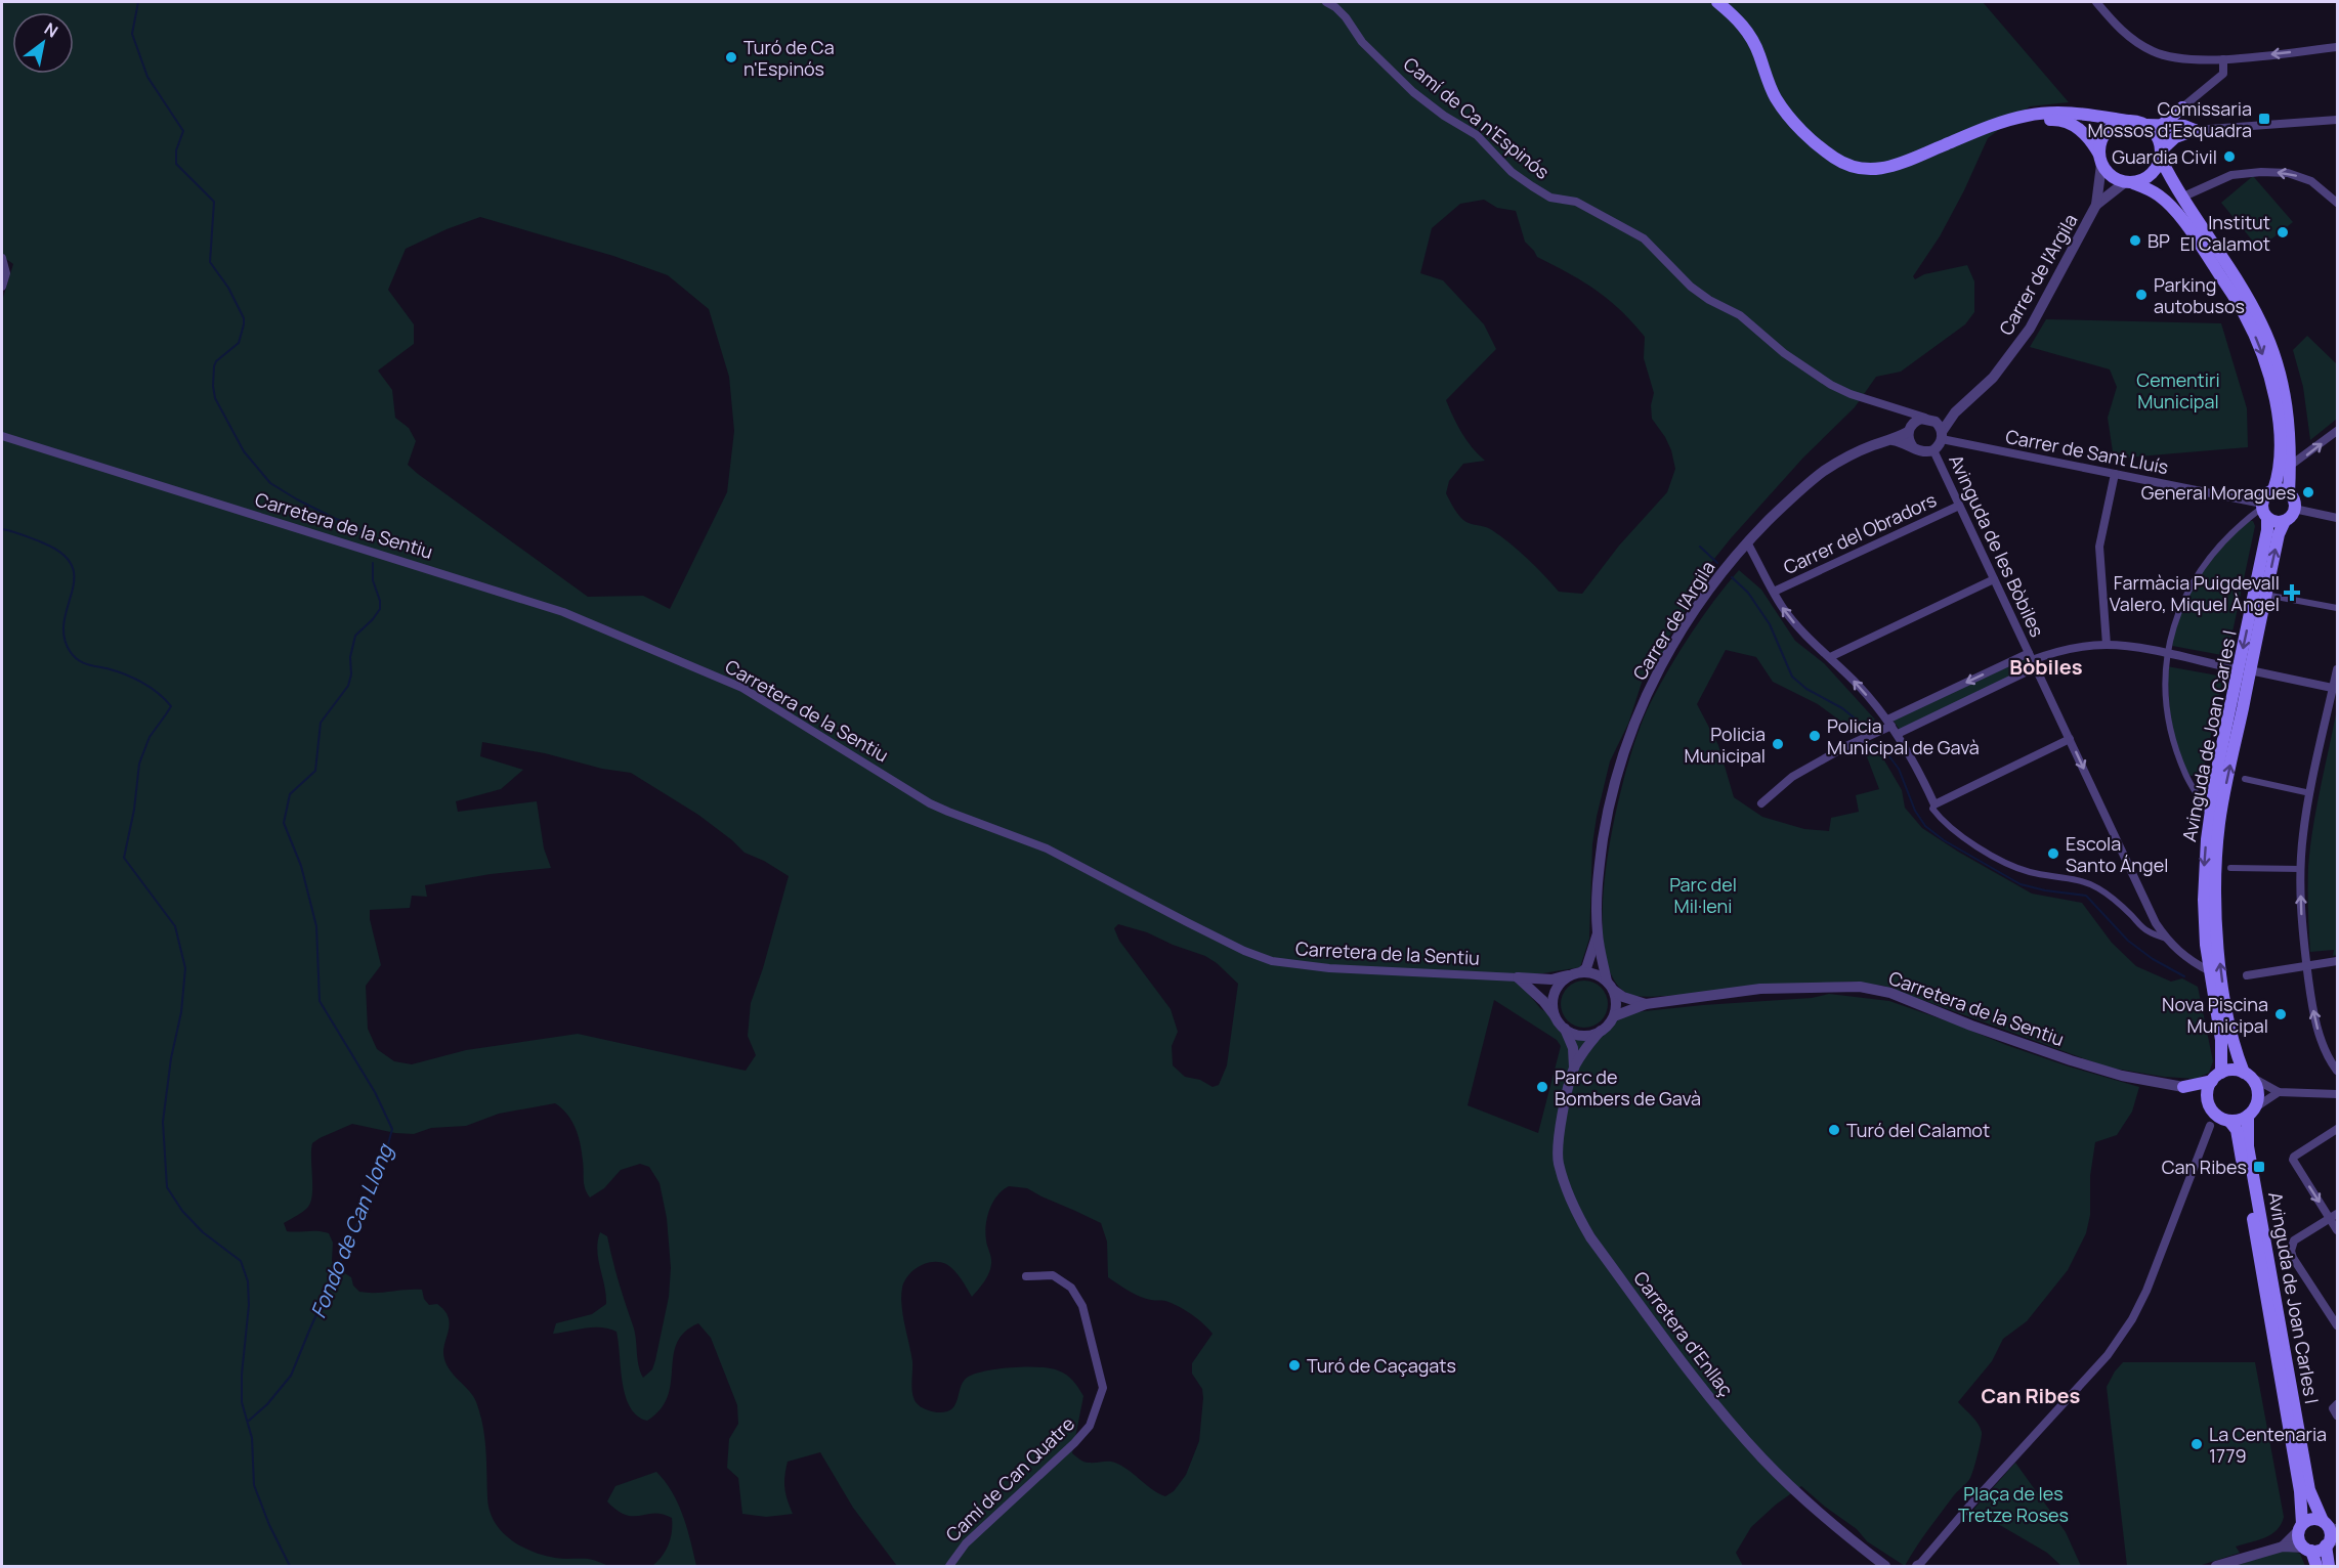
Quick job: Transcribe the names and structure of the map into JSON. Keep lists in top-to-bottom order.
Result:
{
  "streets": {
    "main road": ["Avinguda de Joan Carles I"],
    "street": [
      "Camí de Ca n'Espinós",
      "Carrer de l'Argila",
      "Carrer de Sant Lluís",
      "Carretera de la Sentiu",
      "Carrer del Obradors",
      "Avinguda de les Bòbiles",
      "Carretera d'Enllaç",
      "Camí de Can Quatre"
    ]
  },
  "crossings": [
    ["Camí de Ca n'Espinós", "Carrer de l'Argila"],
    ["Camí de Ca n'Espinós", "Carrer de Sant Lluís"],
    ["Camí de Ca n'Espinós", "Avinguda de les Bòbiles"],
    ["Carrer de l'Argila", "Carrer de Sant Lluís"],
    ["Carrer de l'Argila", "Carretera de la Sentiu"],
    ["Carrer de l'Argila", "Avinguda de les Bòbiles"],
    ["Carrer de l'Argila", "Carretera d'Enllaç"],
    ["Carrer de Sant Lluís", "Avinguda de les Bòbiles"],
    ["Carrer de Sant Lluís", "Avinguda de Joan Carles I"],
    ["Carretera de la Sentiu", "Carretera d'Enllaç"],
    ["Carrer del Obradors", "Avinguda de les Bòbiles"],
    ["Avinguda de les Bòbiles", "Avinguda de Joan Carles I"]
  ],
  "one_way": ["Avinguda de les Bòbiles"],
  "districts": ["Bòbiles", "Can Ribes"],
  "water": ["Fondo de Can Llong"],
  "parks": ["Cementiri Municipal", "Parc del Mil·leni", "Plaça de les Tretze Roses"],
  "places": {
    "other": [
      "Turó de Ca n'Espinós",
      "Guardia Civil",
      "Institut El Calamot",
      "BP",
      "Parking autobusos",
      "General Moragues",
      "Policia Municipal de Gavà",
      "Policia Municipal",
      "Escola Santo Ángel",
      "Nova Piscina Municipal",
      "Parc de Bombers de Gavà",
      "Turó del Calamot",
      "Turó de Caçagats",
      "La Centenaria 1779"
    ],
    "transit": ["Comissaria Mossos d'Esquadra", "Can Ribes"],
    "health": ["Farmàcia Puigdevall Valero, Miquel Àngel"]
  },
  "north": "top right"
}
